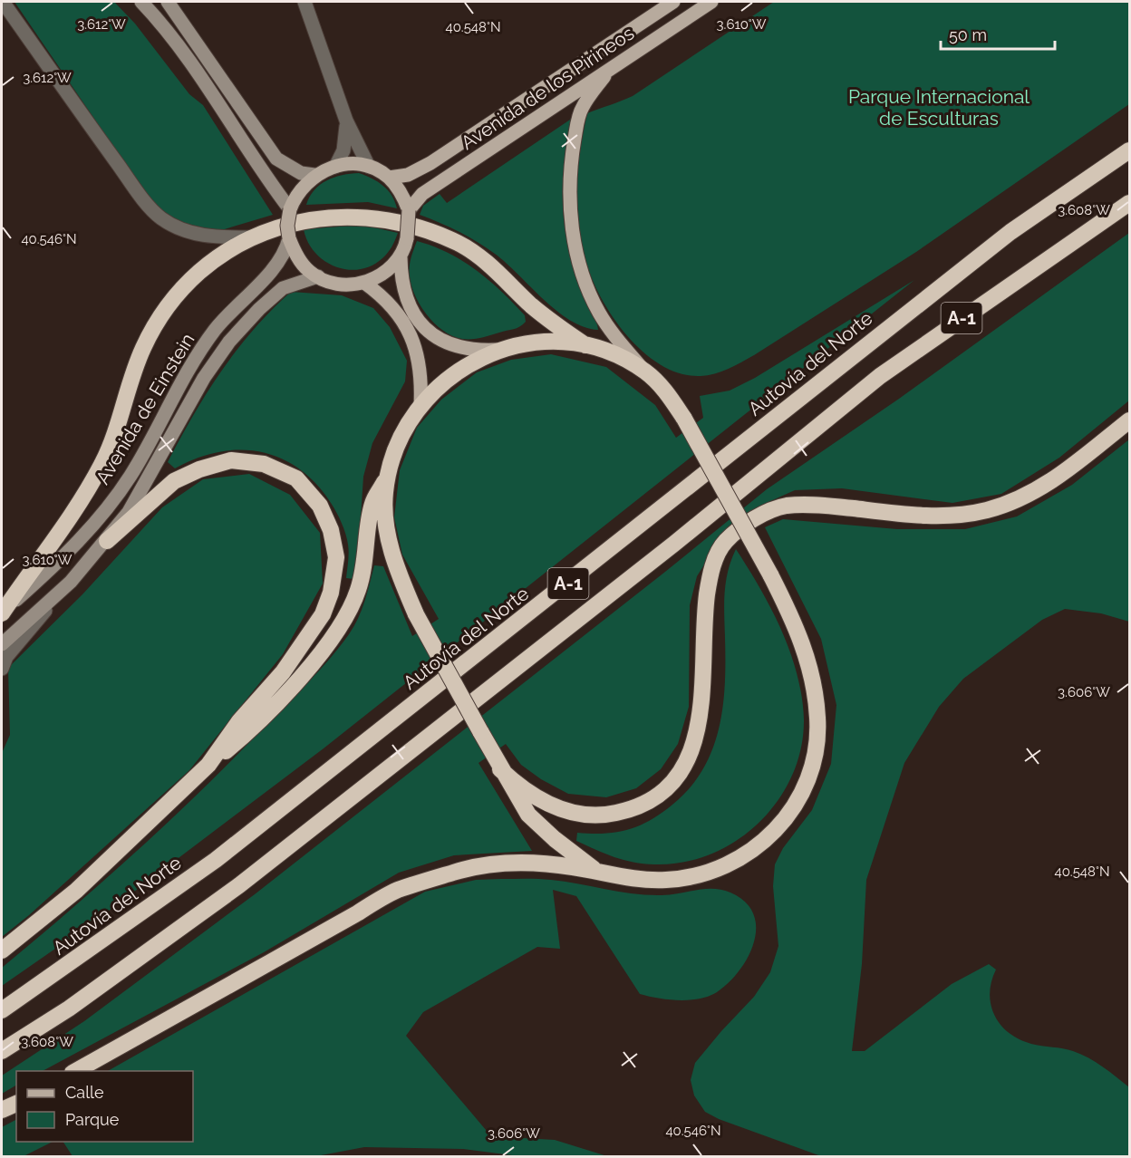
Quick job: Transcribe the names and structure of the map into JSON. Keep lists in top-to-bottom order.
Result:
{
  "streets": {
    "highway": ["A-1", "Autovía del Norte"],
    "main road": ["Avenida de los Pirineos"],
    "street": ["Avenida de Einstein"]
  },
  "crossings": [
    ["Avenida de los Pirineos", "Avenida de Einstein"]
  ],
  "parks": ["Parque Internacional de Esculturas"],
  "legend": ["Calle", "Parque"],
  "scale_bar": "50 m",
  "coordinates": [
    "3.612°W",
    "3.610°W",
    "40.548°N",
    "3.608°W",
    "40.546°N",
    "3.606°W"
  ]
}
